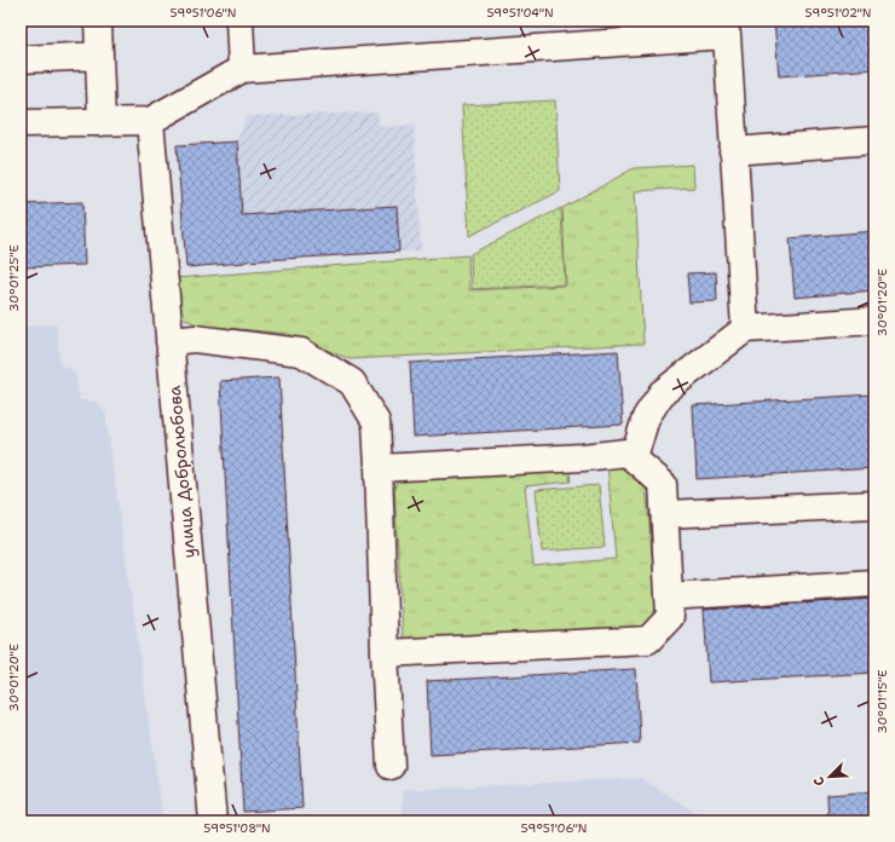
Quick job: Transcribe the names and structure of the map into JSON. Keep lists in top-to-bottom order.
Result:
{
  "streets": {
    "street": ["улица Добролюбова"]
  },
  "north": "bottom left",
  "coordinates": [
    "59°51'06\"N",
    "59°51'04\"N",
    "59°51'02\"N",
    "30°01'25\"E",
    "30°01'20\"E",
    "30°01'15\"E",
    "59°51'08\"N"
  ]
}
